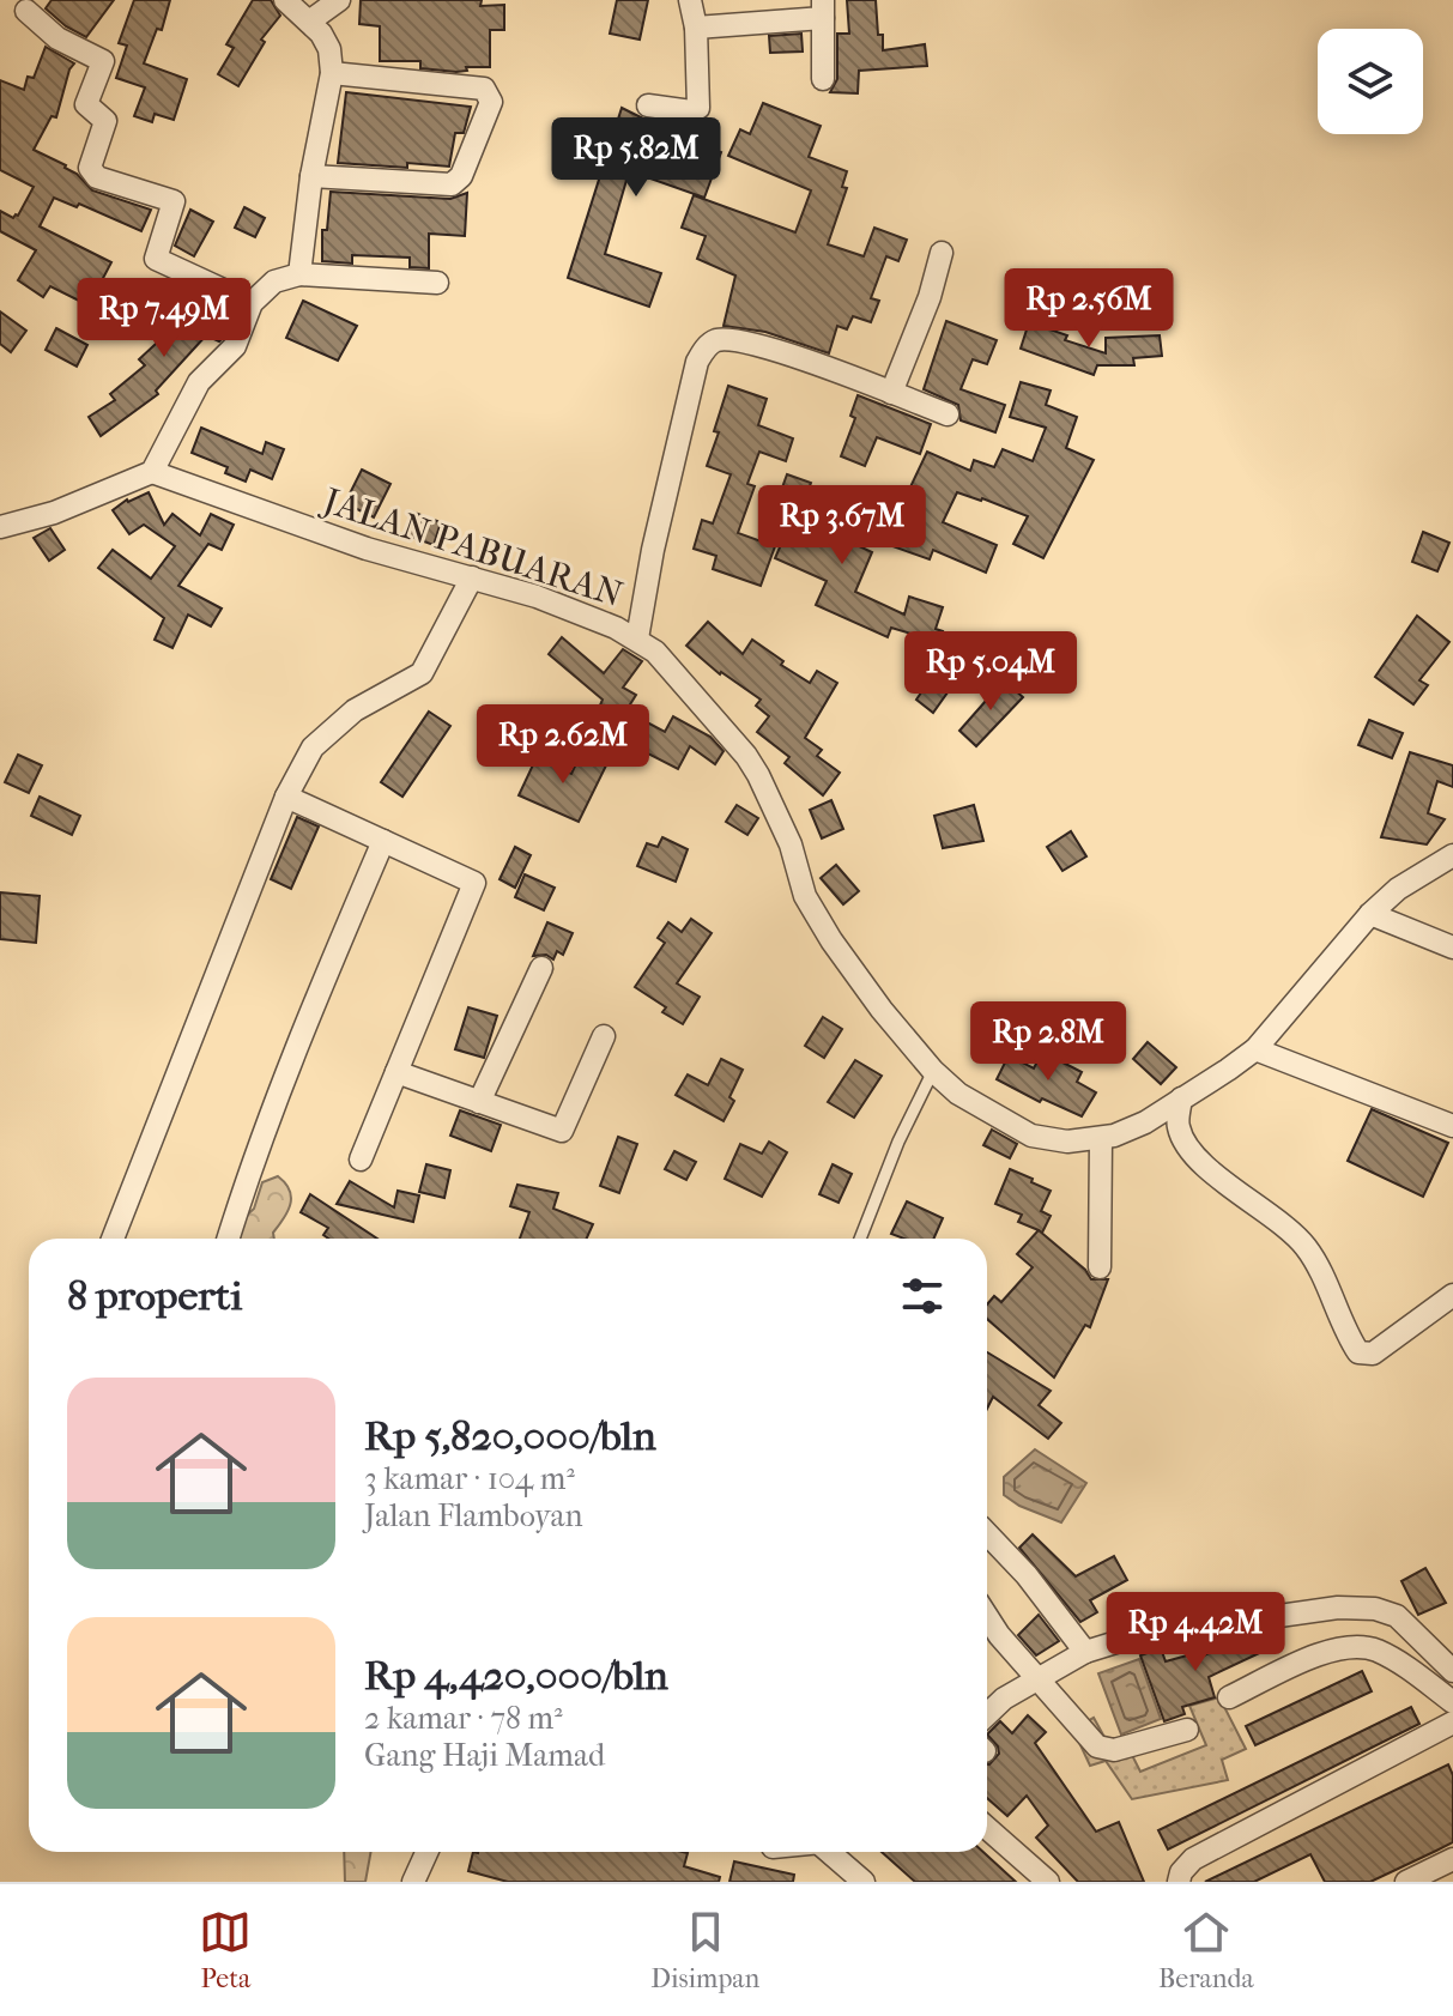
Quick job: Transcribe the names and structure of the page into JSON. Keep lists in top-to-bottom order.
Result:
{
  "streets": {
    "street": ["JALAN PABUARAN"]
  },
  "page": {
    "price": [
      "Rp 5.82M",
      "Rp 2.56M",
      "Rp 7.49M",
      "Rp 3.67M",
      "Rp 5.04M",
      "Rp 2.62M",
      "Rp 2.8M",
      "Rp 4.42M"
    ],
    "heading": "8 properti",
    "list": [
      {
        "name": "Rp 5,820,000/bln",
        "note": "3 kamar · 104 m² · Jalan Flamboyan"
      },
      {
        "name": "Rp 4,420,000/bln",
        "note": "2 kamar · 78 m² · Gang Haji Mamad"
      }
    ],
    "tabs": ["Peta", "Disimpan", "Beranda"]
  }
}
